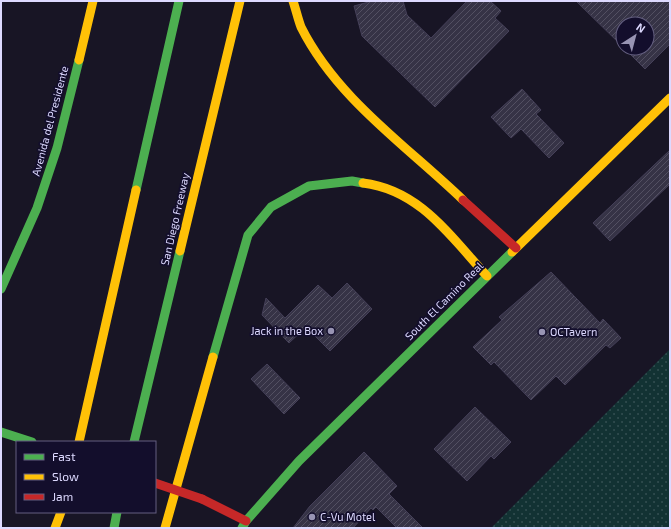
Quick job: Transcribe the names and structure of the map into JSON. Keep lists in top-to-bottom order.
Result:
{
  "streets": {
    "main road": ["Avenida del Presidente", "San Diego Freeway", "South El Camino Real"]
  },
  "places": ["Jack in the Box", "OCTavern", "C-Vu Motel"],
  "legend": ["Fast", "Slow", "Jam"],
  "north": "top right"
}
